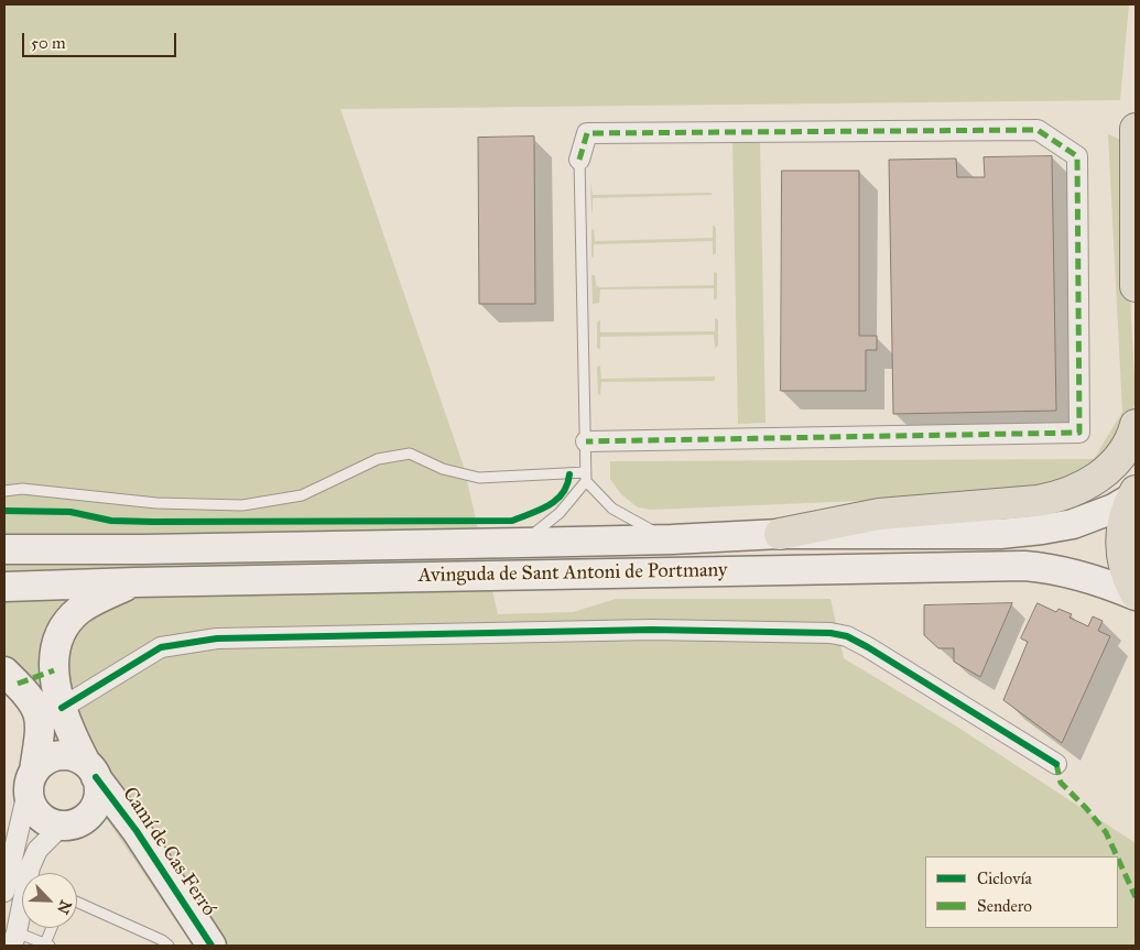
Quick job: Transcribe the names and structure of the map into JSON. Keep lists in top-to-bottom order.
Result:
{
  "streets": {
    "main road": ["Avinguda de Sant Antoni de Portmany", "Camí de Cas Ferró"]
  },
  "crossings": [
    ["Avinguda de Sant Antoni de Portmany", "Camí de Cas Ferró"]
  ],
  "legend": ["Ciclovía", "Sendero"],
  "scale_bar": "50 m",
  "north": "bottom right"
}
